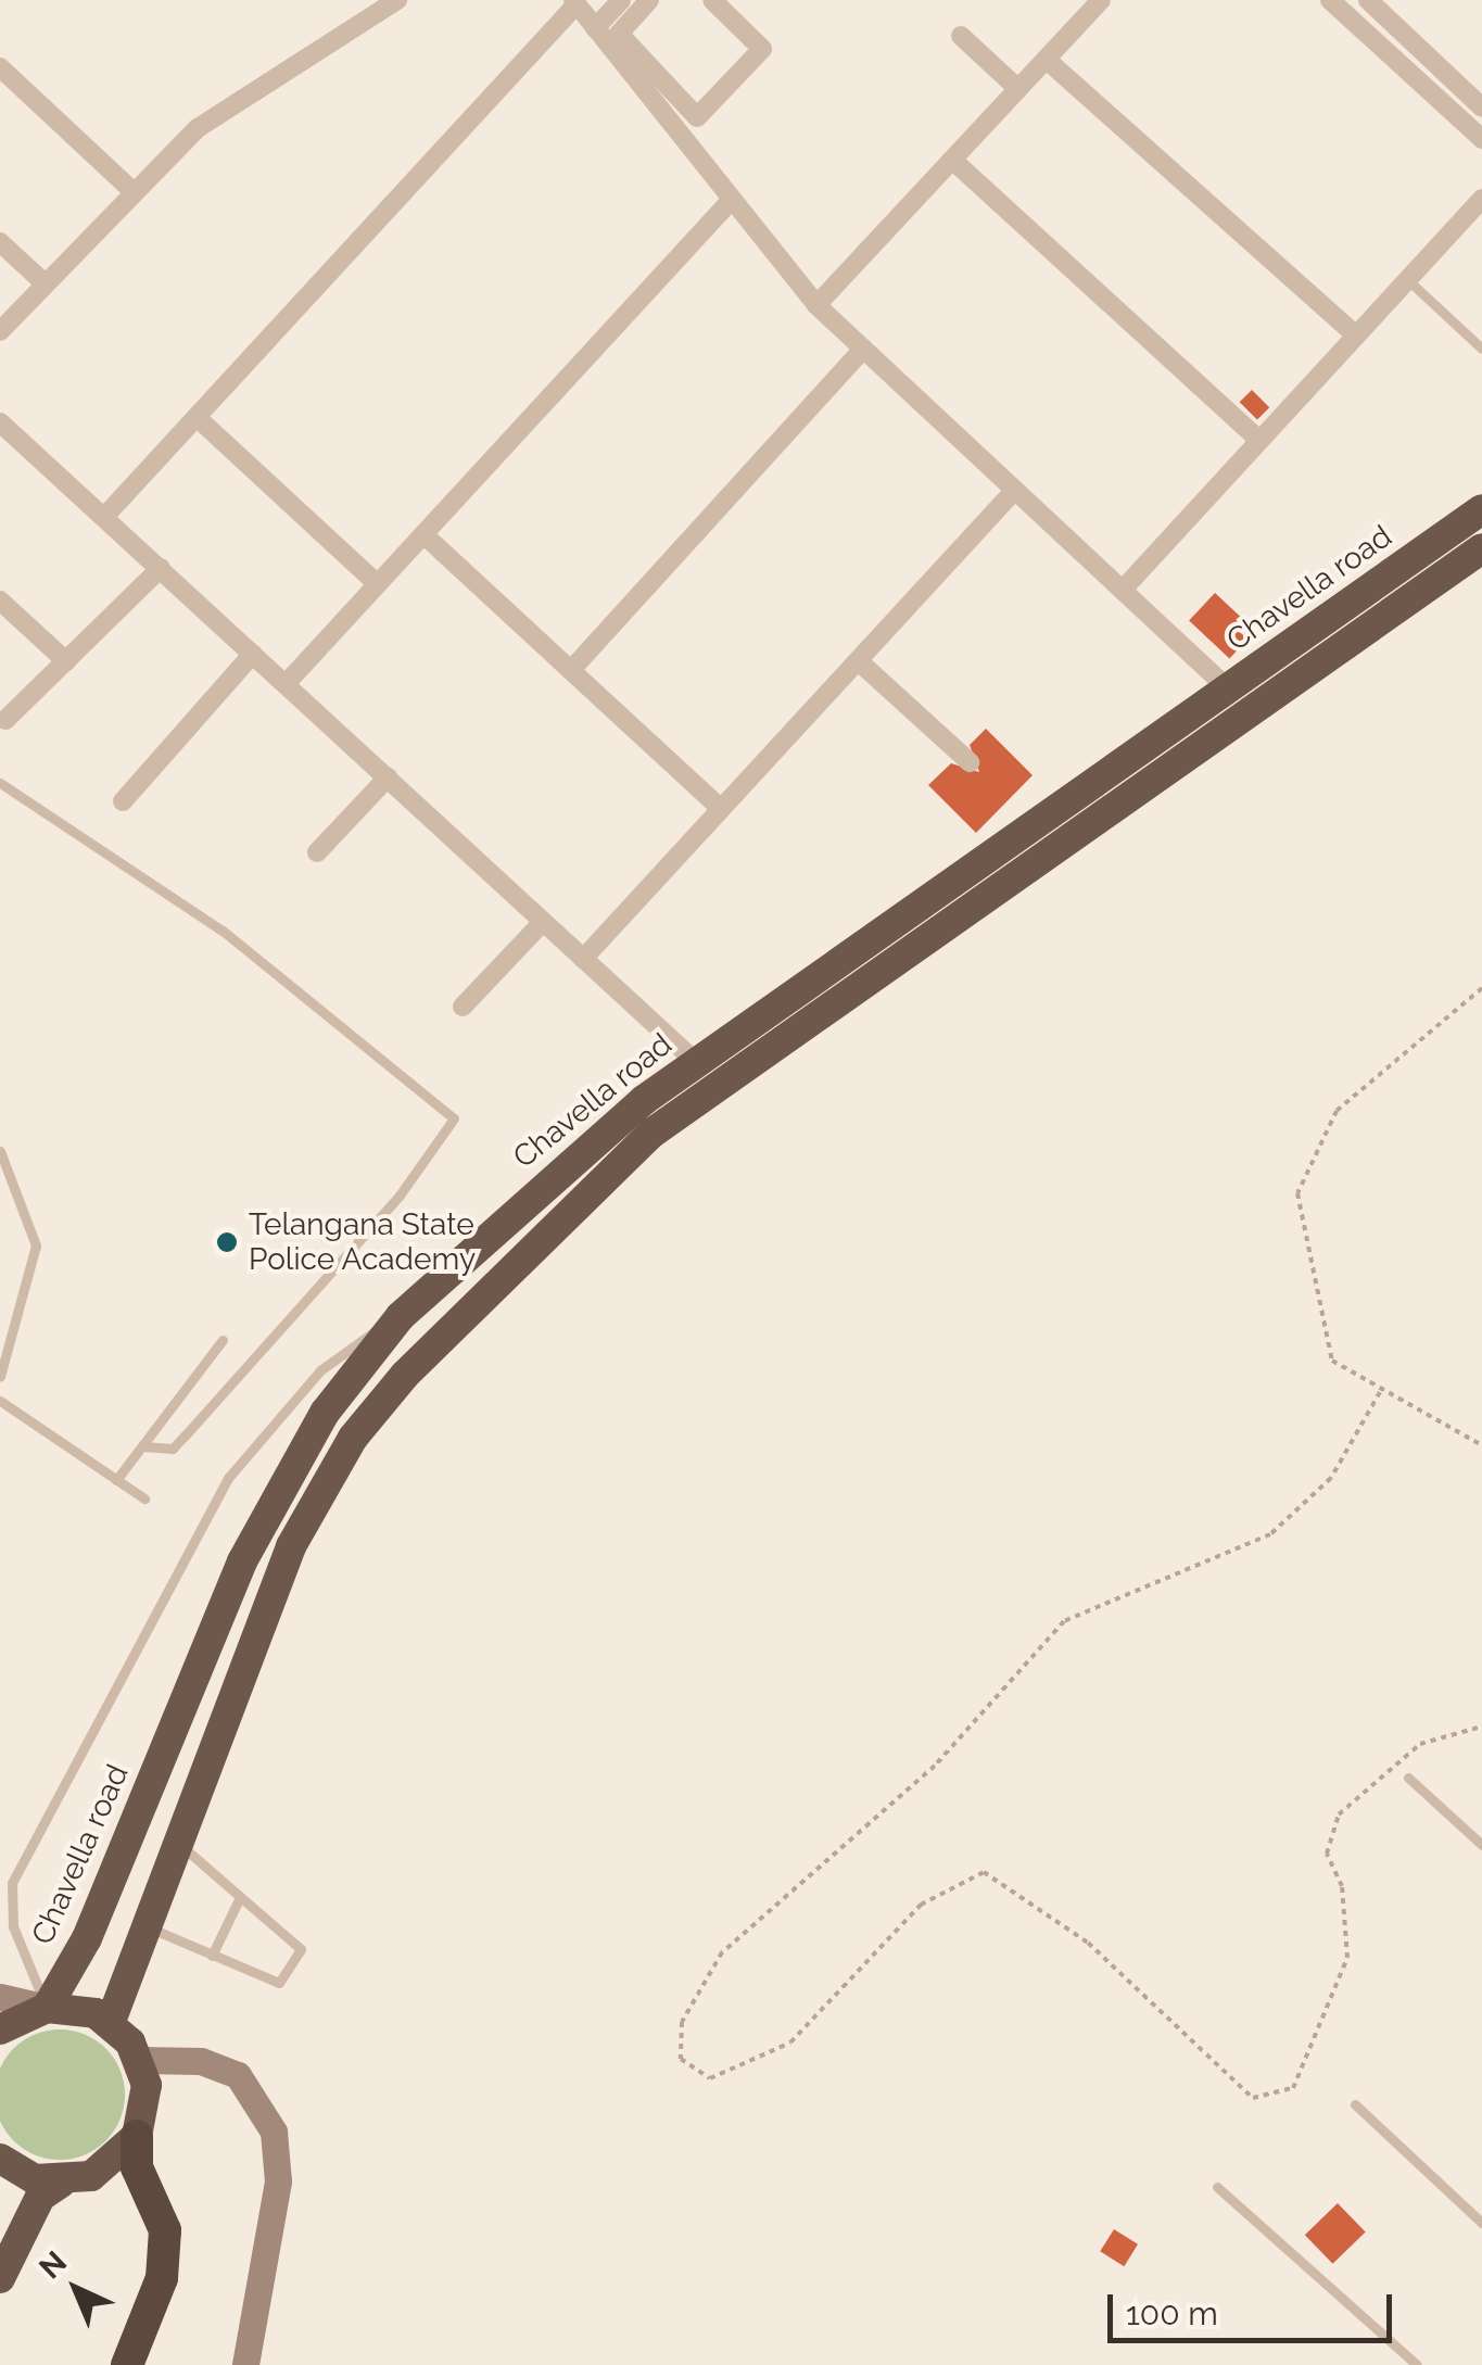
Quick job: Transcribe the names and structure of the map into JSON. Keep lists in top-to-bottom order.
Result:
{
  "streets": {
    "highway": ["Chavella road"]
  },
  "places": ["Telangana State Police Academy"],
  "scale_bar": "100 m",
  "north": "top left"
}
